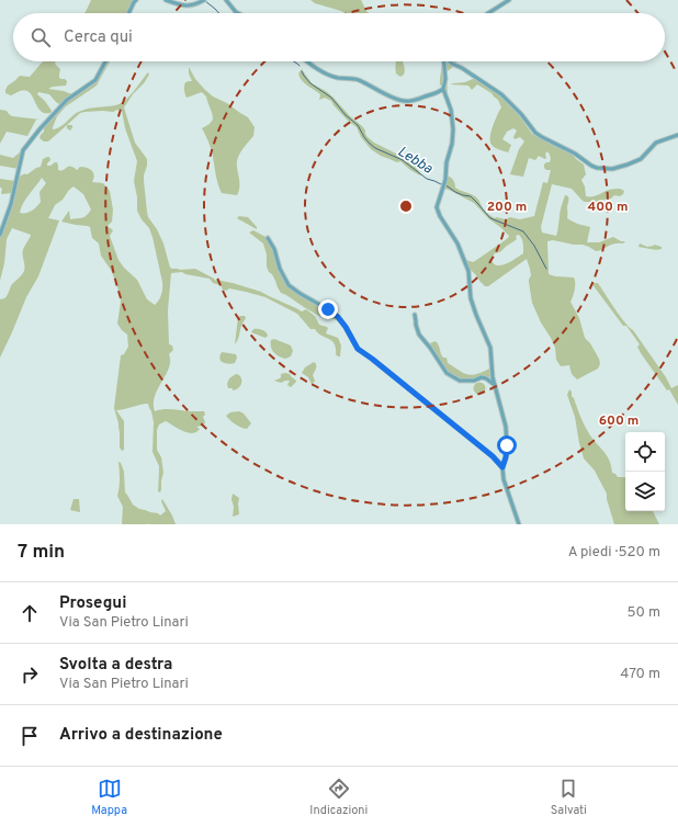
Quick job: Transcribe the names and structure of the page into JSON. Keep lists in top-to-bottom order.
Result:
{
  "water": ["Lebba"],
  "page": {
    "search": "Cerca qui",
    "heading": ["7 min", "A piedi · 520 m"],
    "list": [
      ["Prosegui", "Via San Pietro Linari", "50 m"],
      ["Svolta a destra", "Via San Pietro Linari", "470 m"],
      "Arrivo a destinazione"
    ],
    "nav": ["Mappa", "Indicazioni", "Salvati"]
  },
  "rings": ["200 m", "400 m", "600 m"]
}
